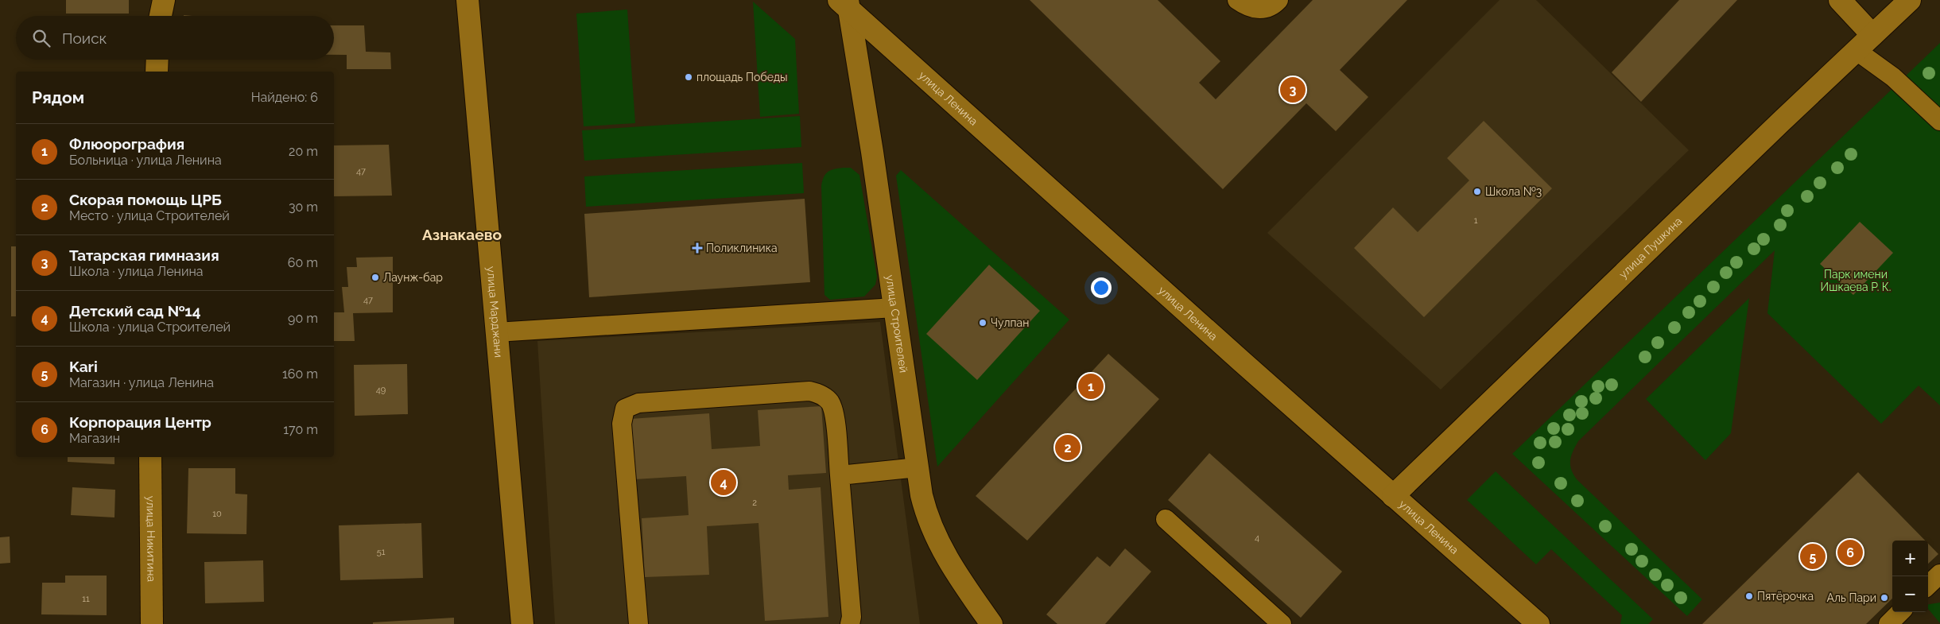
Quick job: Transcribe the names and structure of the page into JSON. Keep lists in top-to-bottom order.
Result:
{
  "streets": {
    "main road": [
      "улица Ленина",
      "улица Пушкина",
      "улица Марджани",
      "улица Строителей",
      "улица Никитина"
    ]
  },
  "crossings": [
    ["улица Ленина", "улица Пушкина"],
    ["улица Ленина", "улица Строителей"]
  ],
  "districts": ["Азнакаево"],
  "parks": ["Парк имени Ишкаева Р. К."],
  "places": {
    "other": [
      "площадь Победы",
      "Школа №3",
      "Лаунж-бар",
      "Чулпан",
      "Пятёрочка",
      "Аль Пари"
    ],
    "health": ["Поликлиника"]
  },
  "house_numbers": [
    "47",
    "1",
    "47",
    "49",
    "2",
    "10",
    "4",
    "51",
    "11"
  ],
  "page": {
    "search": "Поиск",
    "heading": ["Рядом", "Найдено: 6"],
    "pins": [
      "3",
      "1",
      "2",
      "4",
      "6",
      "5"
    ],
    "list": [
      {
        "mark": "1",
        "name": "Флюорография",
        "note": "Больница · улица Ленина",
        "value": "20 m"
      },
      {
        "mark": "2",
        "name": "Скорая помощь ЦРБ",
        "note": "Место · улица Строителей",
        "value": "30 m"
      },
      {
        "mark": "3",
        "name": "Татарская гимназия",
        "note": "Школа · улица Ленина",
        "value": "60 m"
      },
      {
        "mark": "4",
        "name": "Детский сад №14",
        "note": "Школа · улица Строителей",
        "value": "90 m"
      },
      {
        "mark": "5",
        "name": "Kari",
        "note": "Магазин · улица Ленина",
        "value": "160 m"
      },
      {
        "mark": "6",
        "name": "Корпорация Центр",
        "note": "Магазин",
        "value": "170 m"
      }
    ],
    "map_buttons": ["+", "−"]
  }
}
